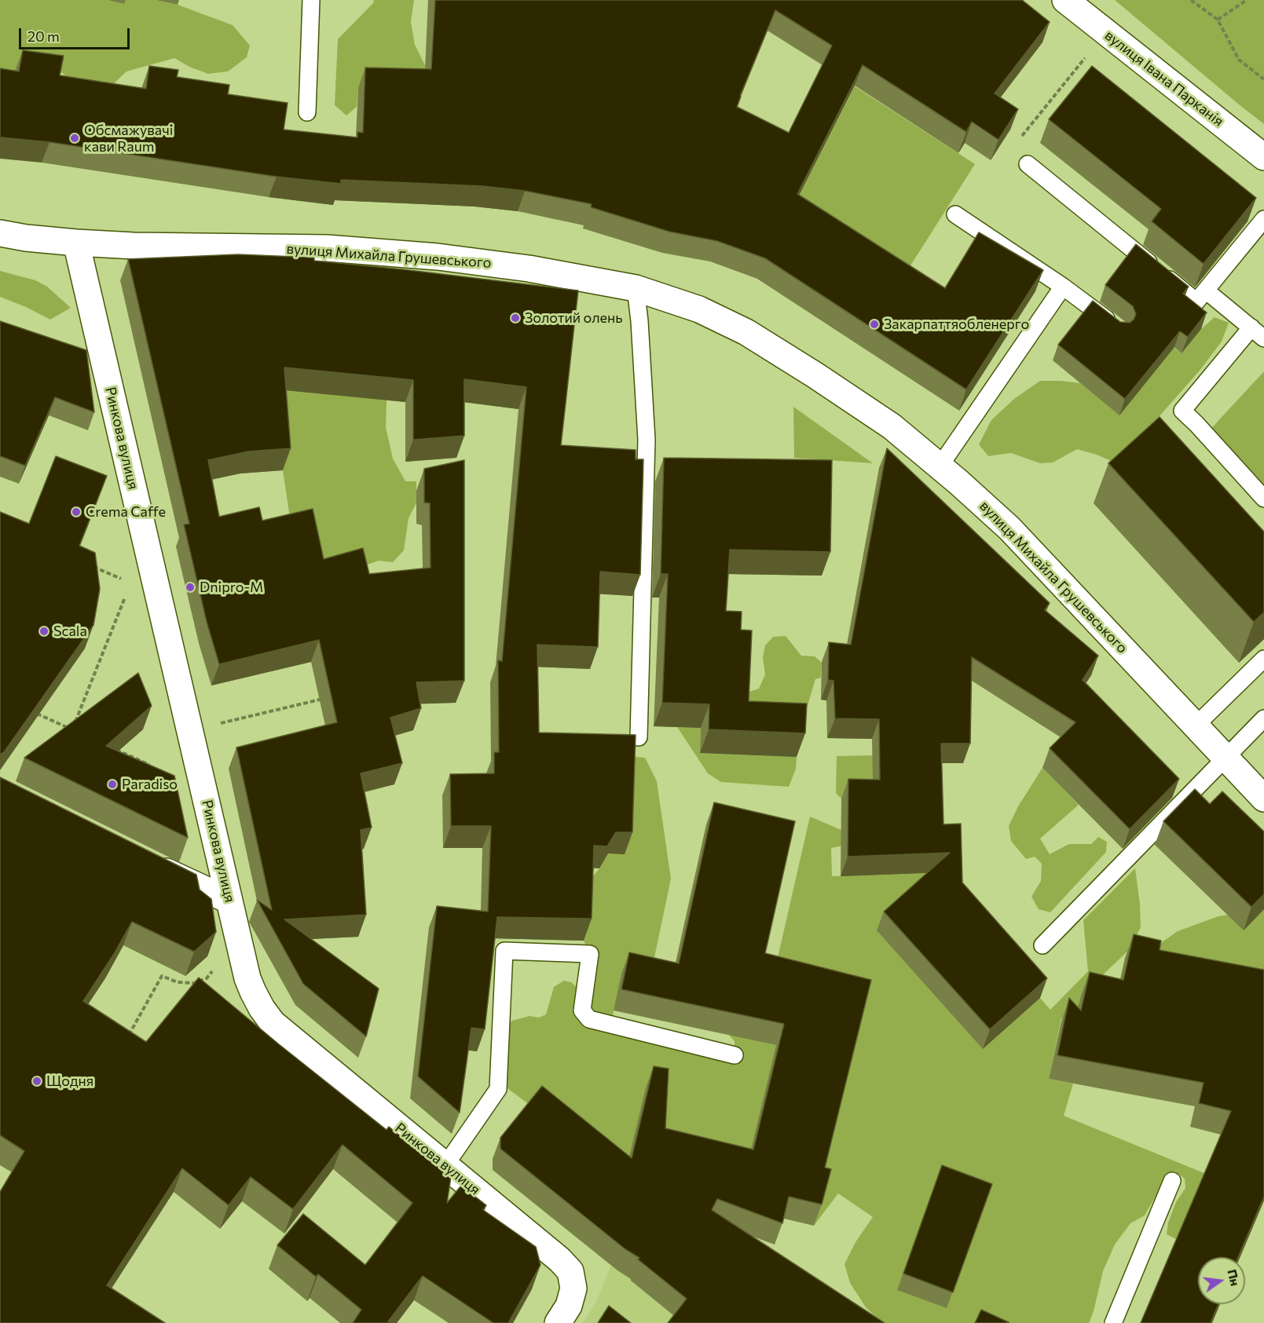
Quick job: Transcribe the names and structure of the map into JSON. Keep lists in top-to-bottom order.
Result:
{
  "streets": {
    "street": ["вулиця Івана Парканія", "вулиця Михайла Грушевського", "Ринкова вулиця"]
  },
  "crossings": [
    ["вулиця Михайла Грушевського", "Ринкова вулиця"]
  ],
  "places": [
    "Обсмажувачі кави Raum",
    "Золотий олень",
    "Закарпаттяобленерго",
    "Crema Caffe",
    "Dnipro-M",
    "Scala",
    "Paradiso",
    "Щодня"
  ],
  "scale_bar": "20 m",
  "north": "right"
}
